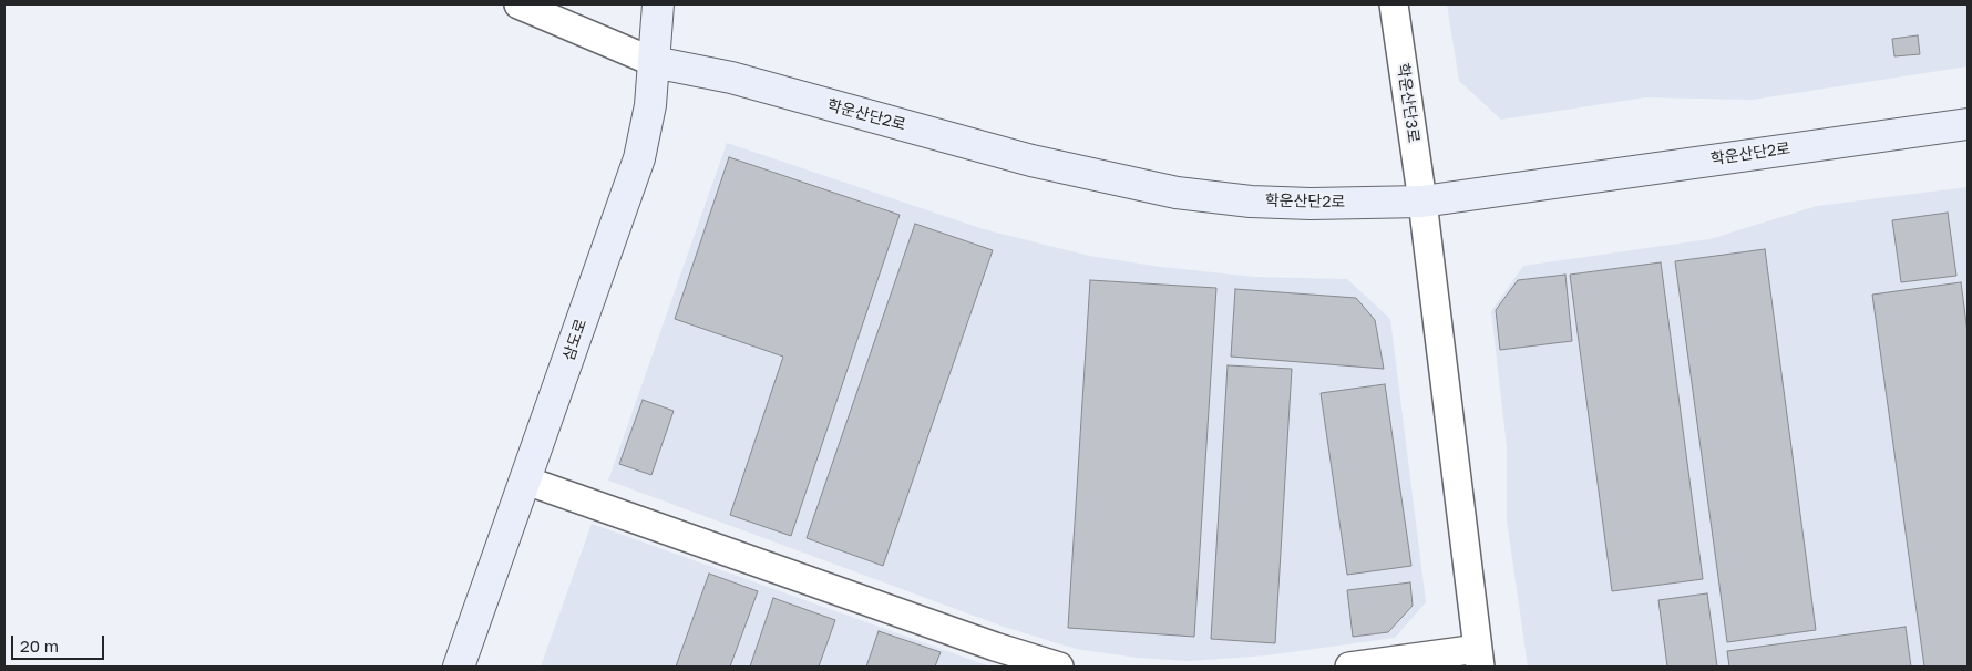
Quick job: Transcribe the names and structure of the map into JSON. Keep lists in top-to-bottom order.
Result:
{
  "streets": {
    "street": ["학운산단3로", "학운산단2로", "삼도로"]
  },
  "crossings": [
    ["학운산단3로", "학운산단2로"],
    ["학운산단2로", "삼도로"]
  ],
  "scale_bar": "20 m"
}
